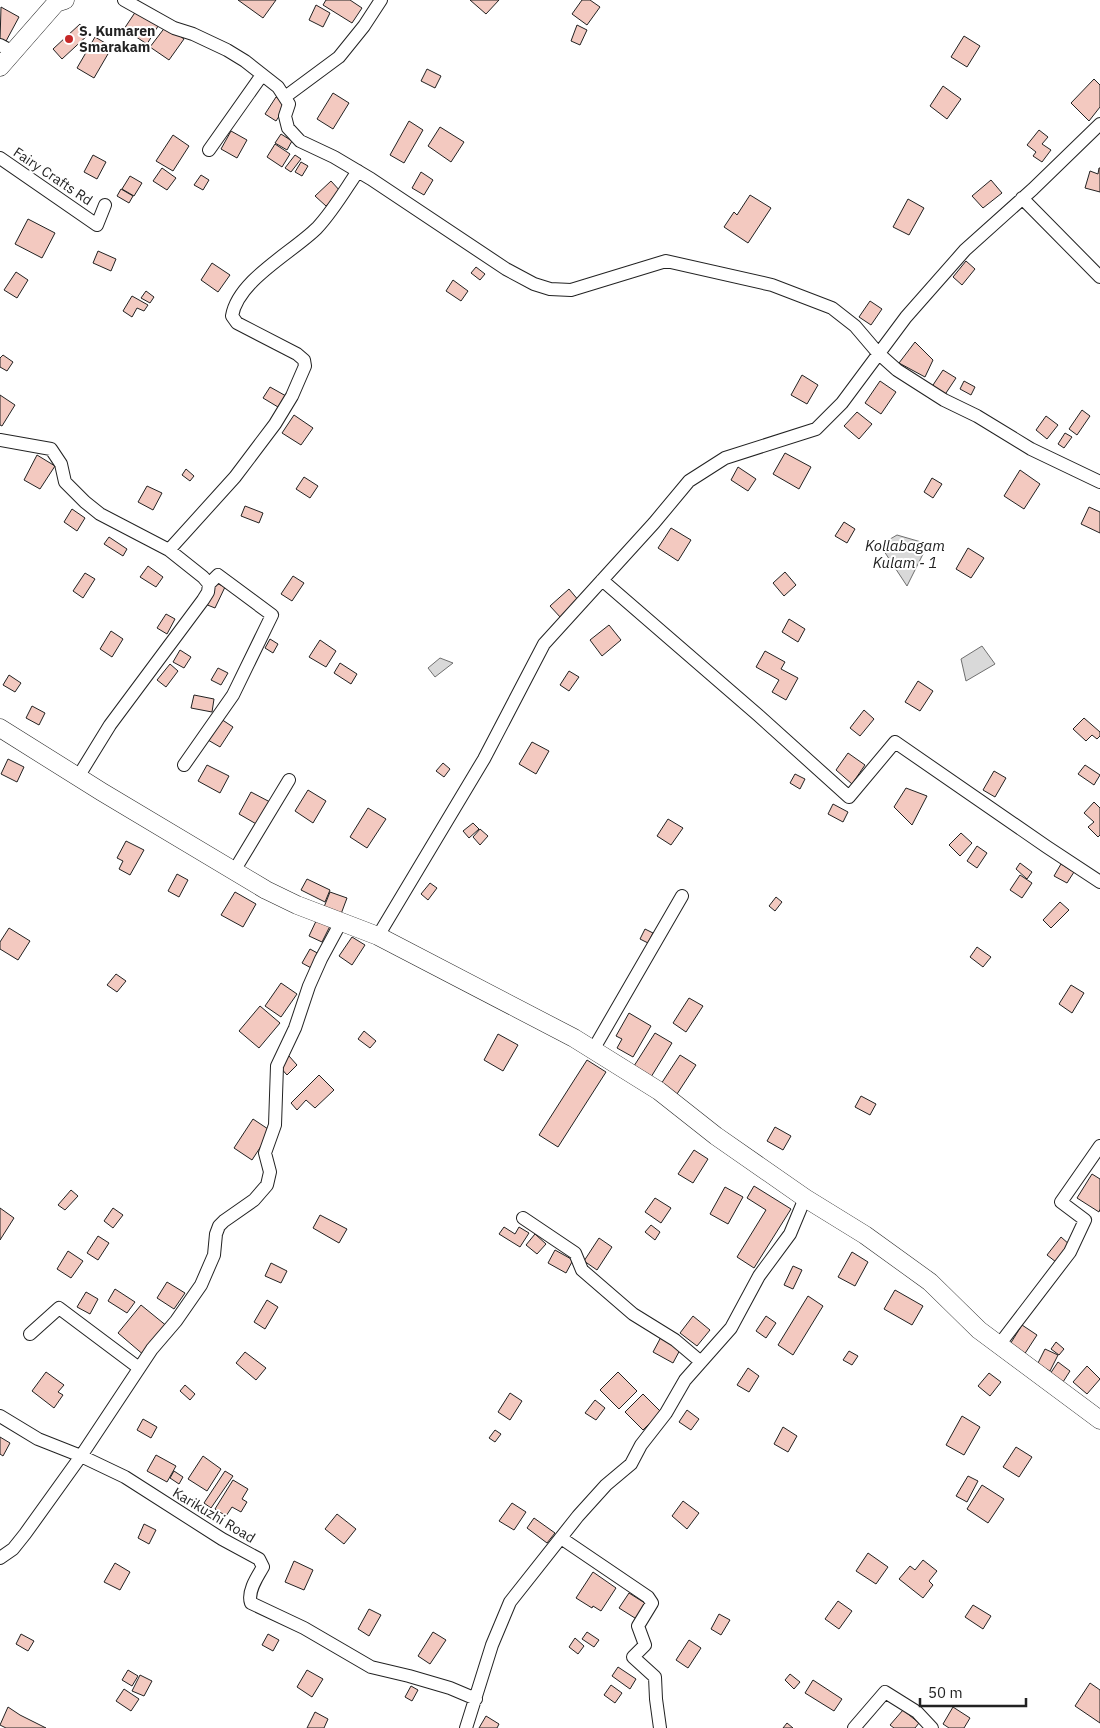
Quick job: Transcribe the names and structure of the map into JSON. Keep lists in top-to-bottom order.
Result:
{
  "streets": {
    "street": ["Fairy Crafts Rd", "Karikuzhi Road"]
  },
  "water": ["Kollabagam Kulam - 1"],
  "places": ["S. Kumaren Smarakam"],
  "scale_bar": "50 m"
}
